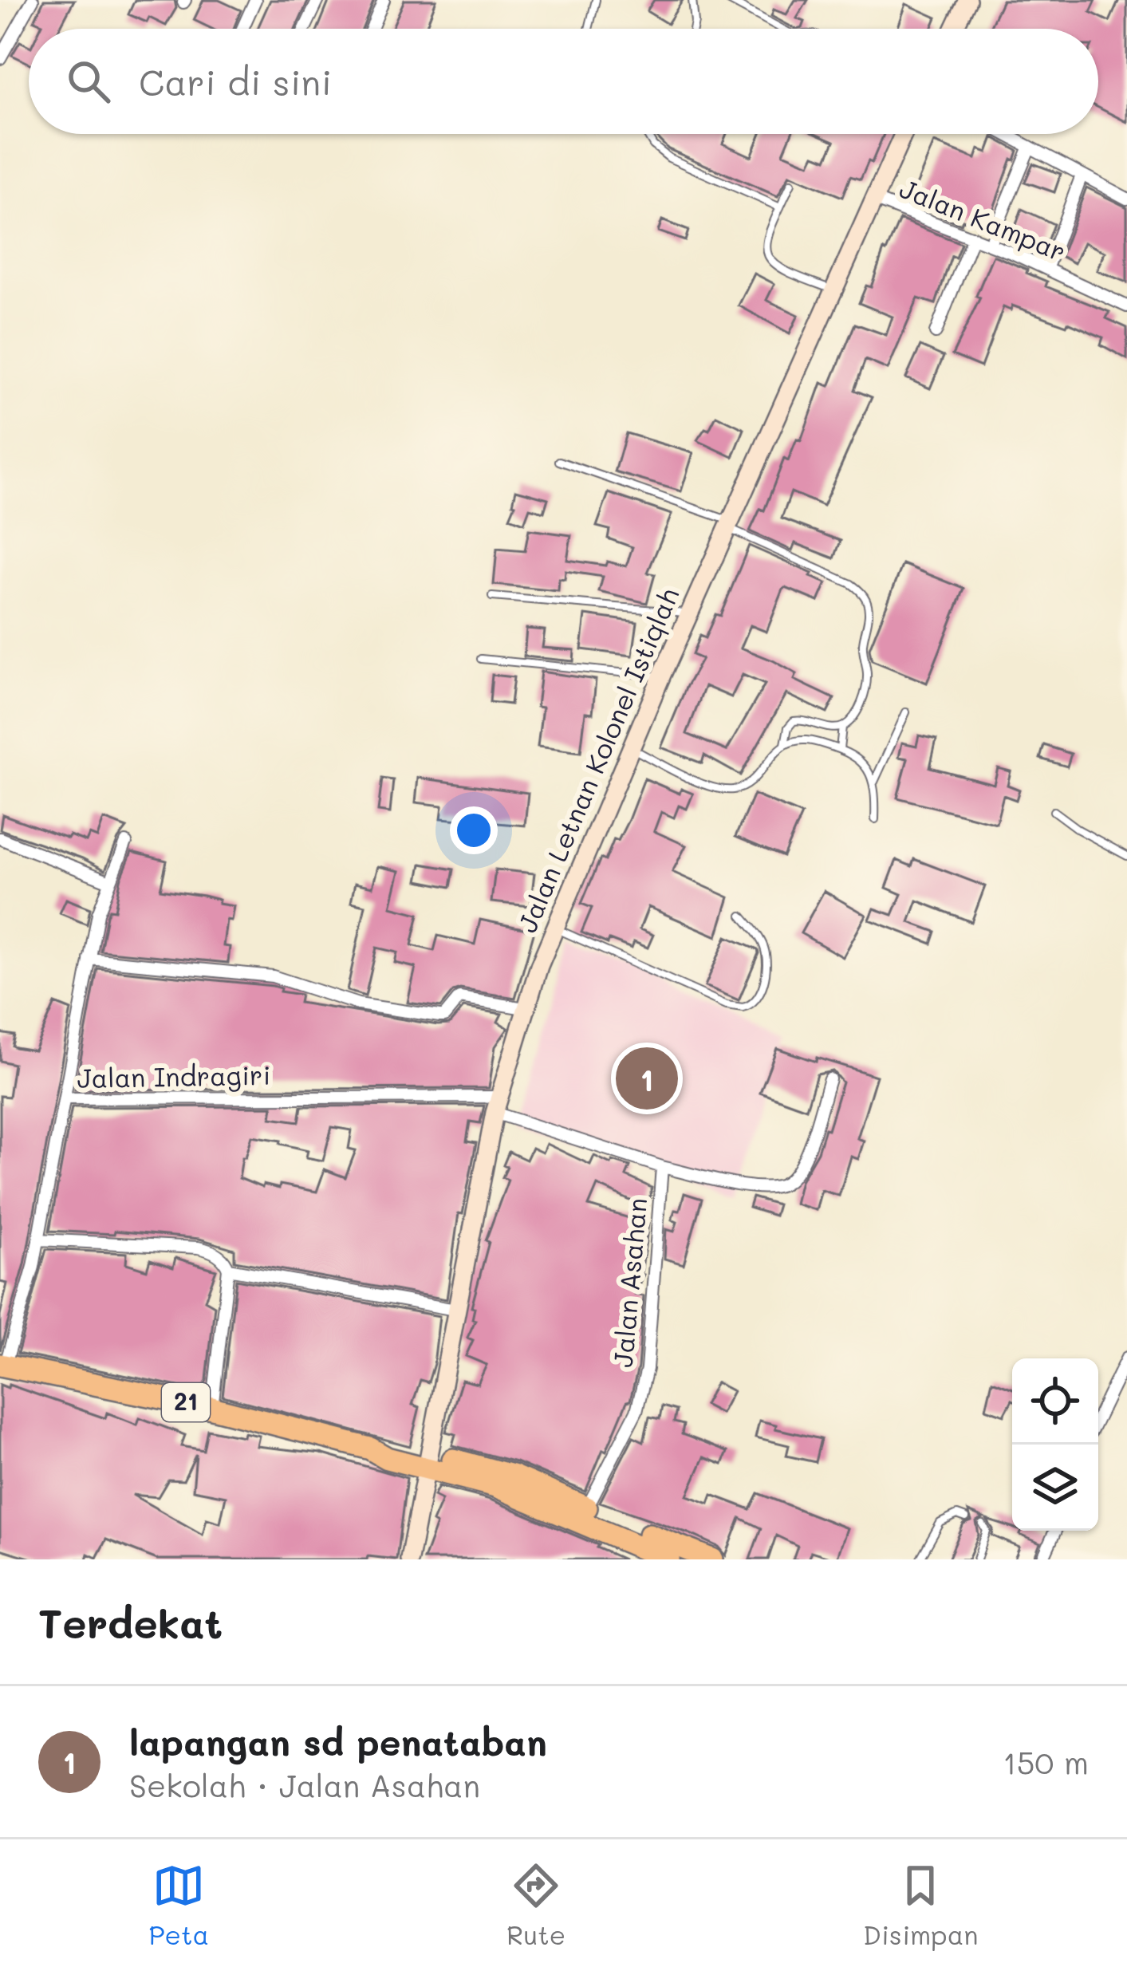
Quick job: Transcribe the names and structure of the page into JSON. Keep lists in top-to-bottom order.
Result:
{
  "streets": {
    "highway": ["21"],
    "street": [
      "Jalan Kampar",
      "Jalan Letnan Kolonel Istiqlah",
      "Jalan Indragiri",
      "Jalan Asahan"
    ]
  },
  "crossings": [
    ["Jalan Kampar", "Jalan Letnan Kolonel Istiqlah"],
    ["Jalan Letnan Kolonel Istiqlah", "Jalan Indragiri"],
    ["Jalan Letnan Kolonel Istiqlah", "Jalan Asahan"],
    ["Jalan Letnan Kolonel Istiqlah", "21"],
    ["Jalan Indragiri", "Jalan Asahan"],
    ["Jalan Indragiri", "21"],
    ["Jalan Asahan", "21"]
  ],
  "page": {
    "search": "Cari di sini",
    "pins": "1",
    "heading": "Terdekat",
    "list": [
      {
        "mark": "1",
        "name": "lapangan sd penataban",
        "note": "Sekolah · Jalan Asahan",
        "value": "150 m"
      }
    ],
    "nav": ["Peta", "Rute", "Disimpan"]
  }
}
